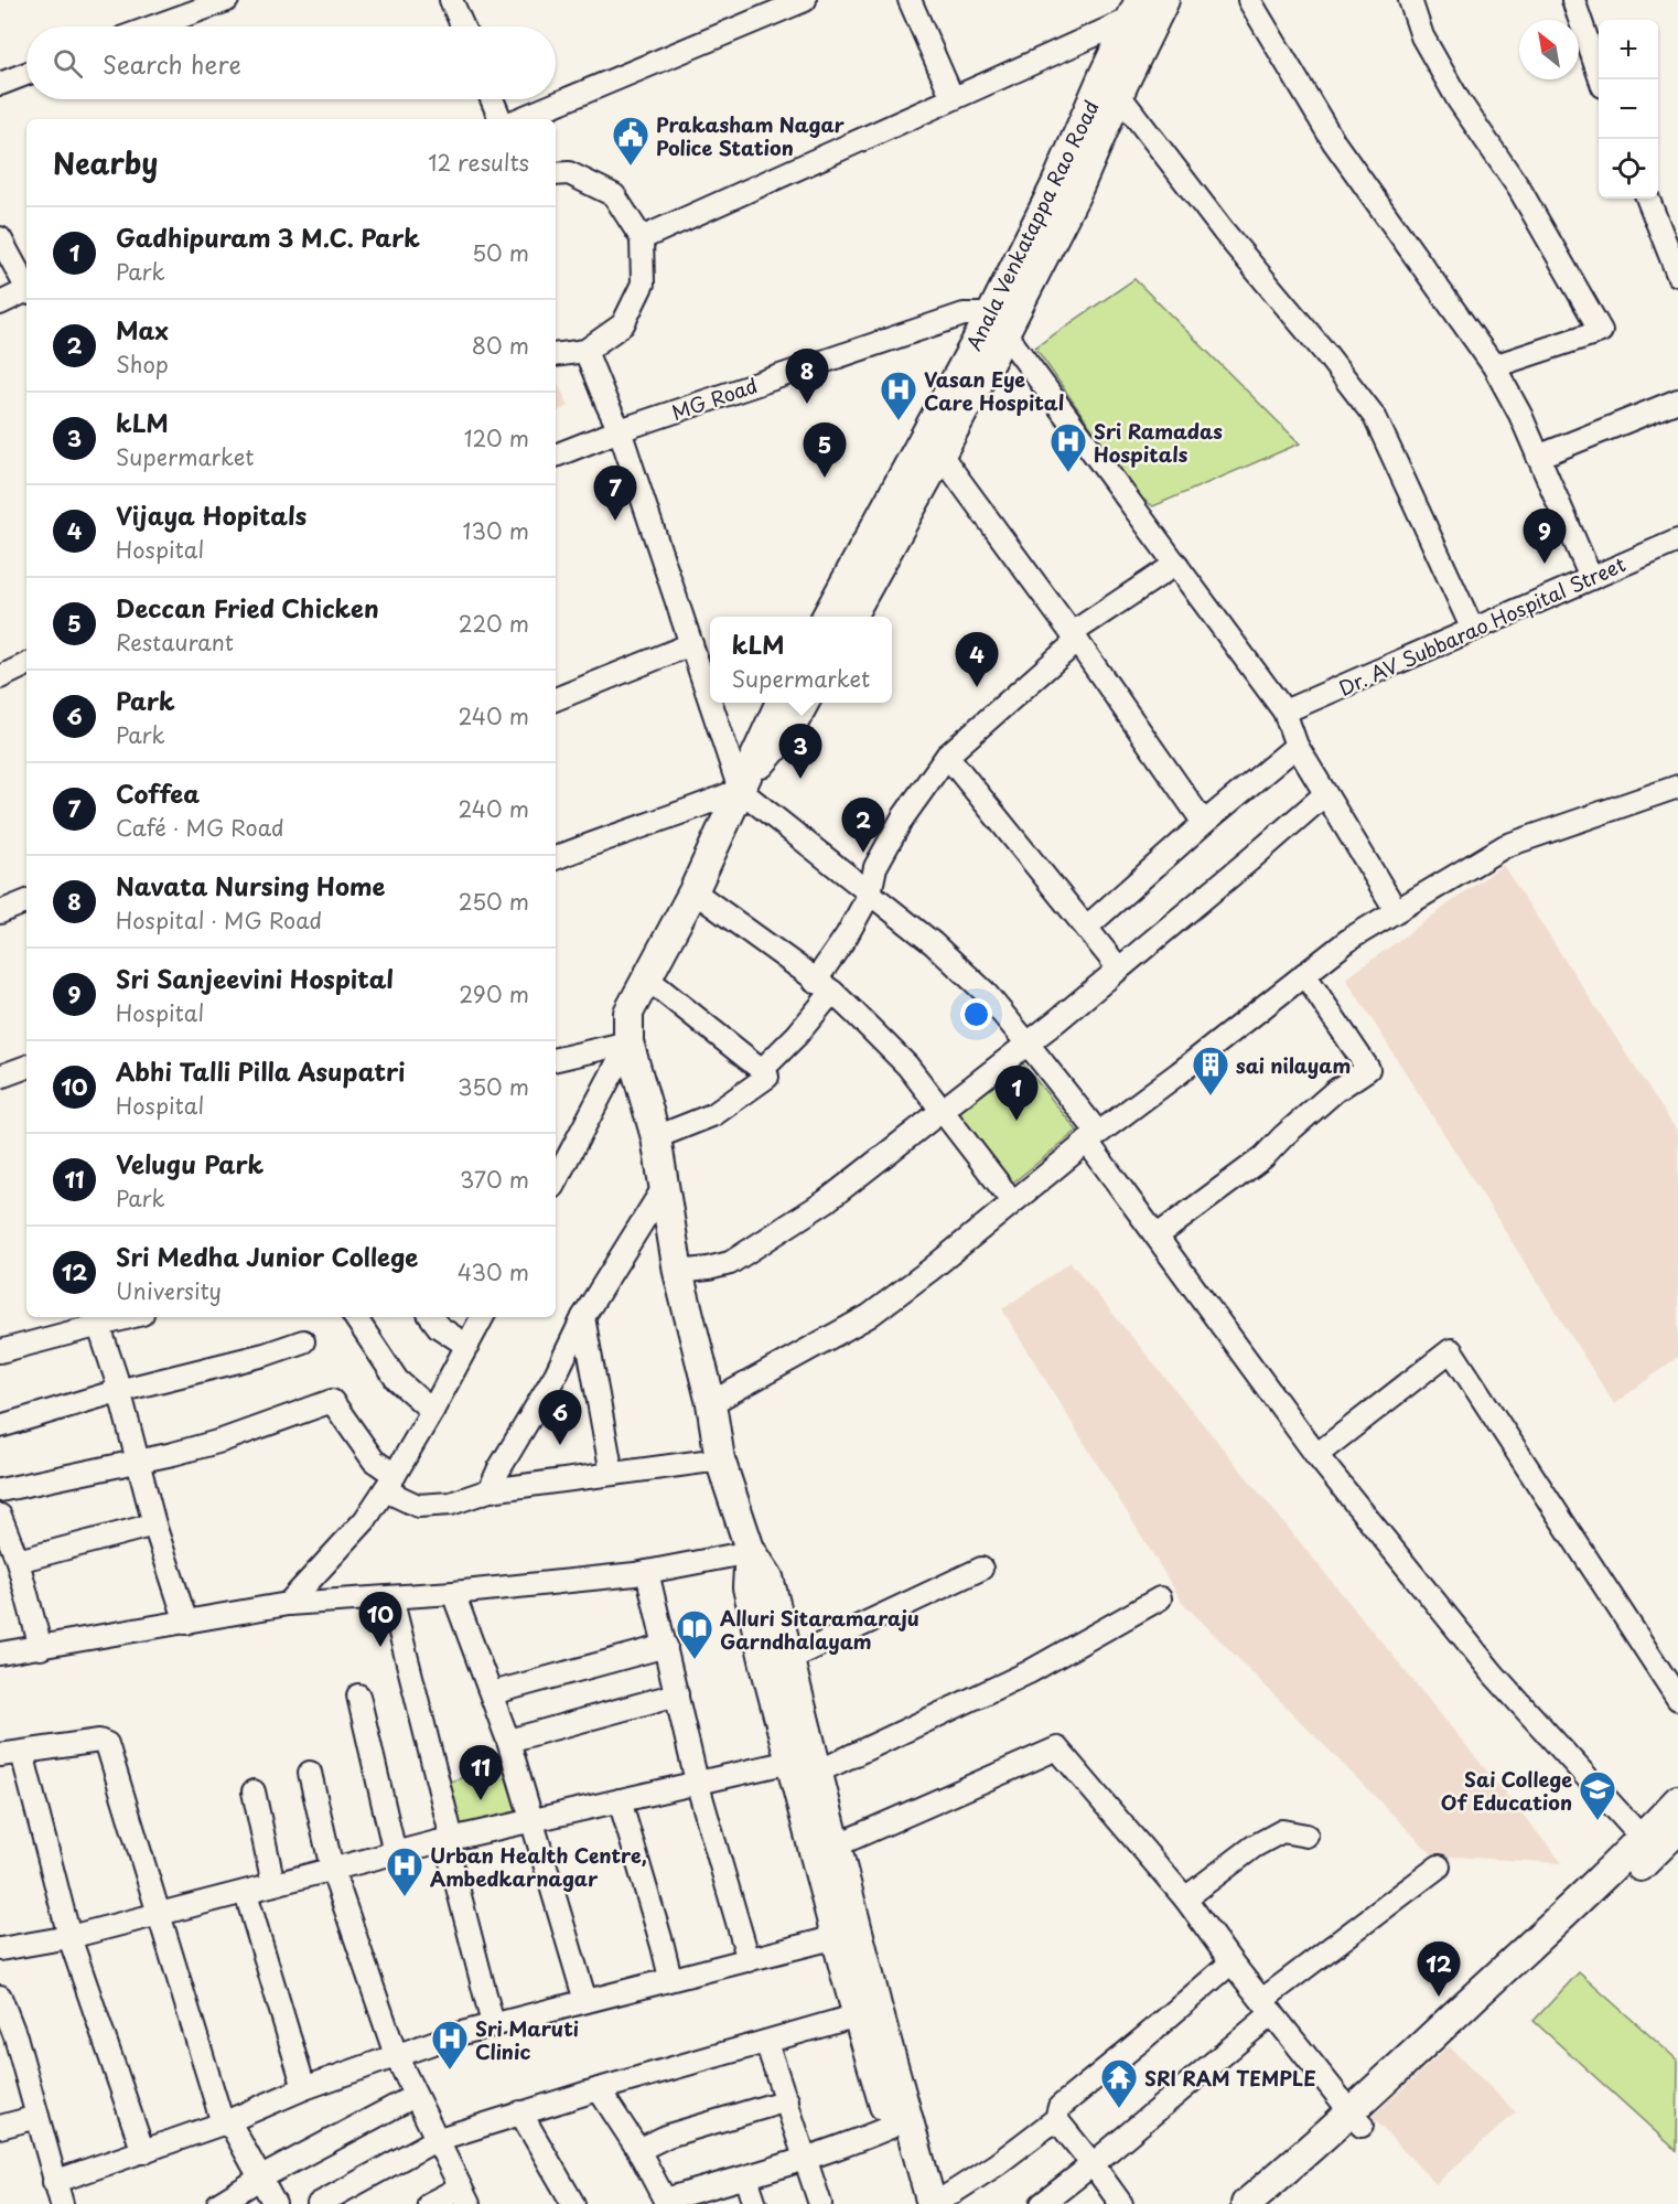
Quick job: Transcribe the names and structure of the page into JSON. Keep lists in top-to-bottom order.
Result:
{
  "streets": {
    "main road": ["Anala Venkatappa Rao Road"],
    "street": ["MG Road", "Dr. AV Subbarao Hospital Street"]
  },
  "crossings": [
    ["Anala Venkatappa Rao Road", "MG Road"]
  ],
  "places": {
    "public building": ["Prakasham Nagar Police Station"],
    "hospital": [
      "Vasan Eye Care Hospital",
      "Sri Ramadas Hospitals",
      "Urban Health Centre, Ambedkarnagar",
      "Sri Maruti Clinic"
    ],
    "building": ["sai nilayam"],
    "library": ["Alluri Sitaramaraju Garndhalayam"],
    "school or university": ["Sai College Of Education"],
    "temple": ["SRI RAM TEMPLE"]
  },
  "north": "top left",
  "page": {
    "map_buttons": ["+", "−"],
    "search": "Search here",
    "heading": ["Nearby", "12 results"],
    "list": [
      {
        "mark": "1",
        "name": "Gadhipuram 3 M.C. Park",
        "note": "Park",
        "value": "50 m"
      },
      {
        "mark": "2",
        "name": "Max",
        "note": "Shop",
        "value": "80 m"
      },
      {
        "mark": "3",
        "name": "kLM",
        "note": "Supermarket",
        "value": "120 m"
      },
      {
        "mark": "4",
        "name": "Vijaya Hopitals",
        "note": "Hospital",
        "value": "130 m"
      },
      {
        "mark": "5",
        "name": "Deccan Fried Chicken",
        "note": "Restaurant",
        "value": "220 m"
      },
      {
        "mark": "6",
        "name": "Park",
        "note": "Park",
        "value": "240 m"
      },
      {
        "mark": "7",
        "name": "Coffea",
        "note": "Café · MG Road",
        "value": "240 m"
      },
      {
        "mark": "8",
        "name": "Navata Nursing Home",
        "note": "Hospital · MG Road",
        "value": "250 m"
      },
      {
        "mark": "9",
        "name": "Sri Sanjeevini Hospital",
        "note": "Hospital",
        "value": "290 m"
      },
      {
        "mark": "10",
        "name": "Abhi Talli Pilla Asupatri",
        "note": "Hospital",
        "value": "350 m"
      },
      {
        "mark": "11",
        "name": "Velugu Park",
        "note": "Park",
        "value": "370 m"
      },
      {
        "mark": "12",
        "name": "Sri Medha Junior College",
        "note": "University",
        "value": "430 m"
      }
    ],
    "pins": [
      "8",
      "5",
      "7",
      "9",
      "4",
      "3",
      "2",
      "1",
      "6",
      "10",
      "11",
      "12"
    ],
    "popup": ["kLM", "Supermarket"]
  }
}
